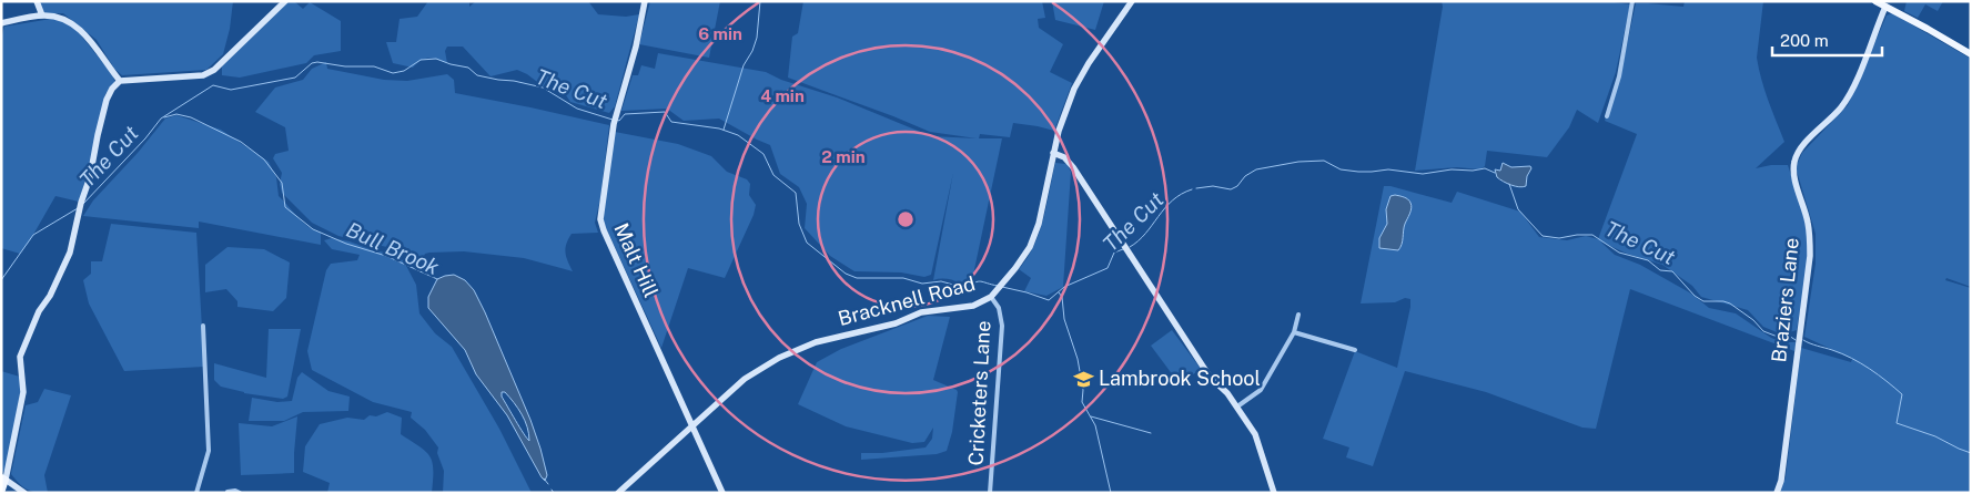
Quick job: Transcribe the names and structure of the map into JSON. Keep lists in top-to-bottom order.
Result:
{
  "streets": {
    "street": [
      "Malt Hill",
      "Braziers Lane",
      "Bracknell Road",
      "Cricketers Lane"
    ]
  },
  "crossings": [
    ["Malt Hill", "Bracknell Road"],
    ["Bracknell Road", "Cricketers Lane"]
  ],
  "water": ["The Cut", "Bull Brook"],
  "places": {
    "school or university": ["Lambrook School"]
  },
  "scale_bar": "200 m",
  "rings": ["6 min", "4 min", "2 min"]
}
